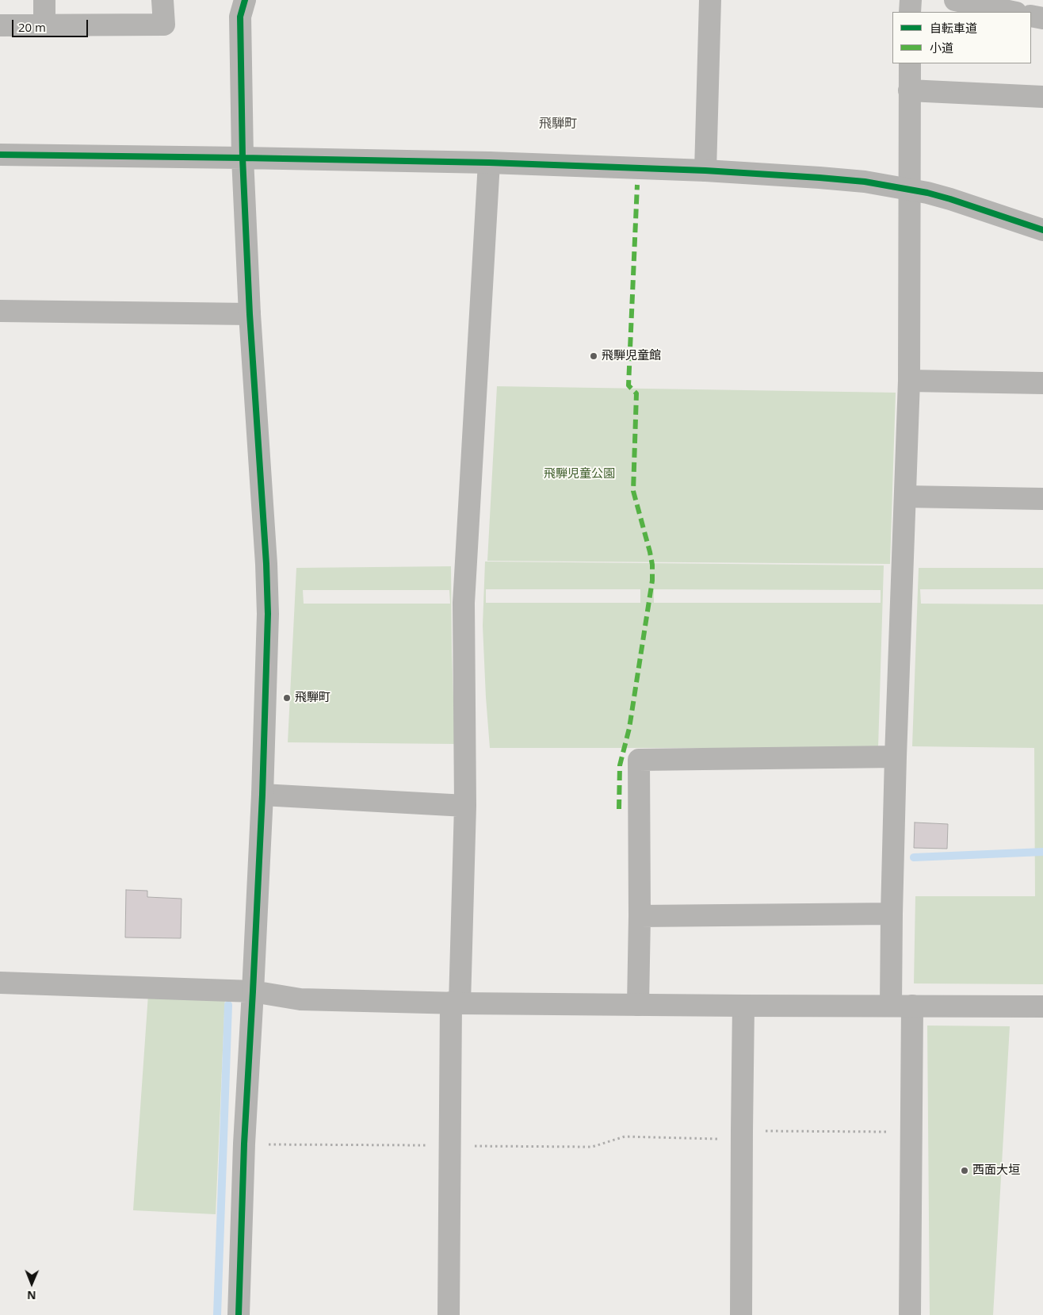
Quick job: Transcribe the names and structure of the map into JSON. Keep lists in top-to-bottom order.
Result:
{
  "districts": ["飛騨町"],
  "parks": ["飛騨児童公園"],
  "places": ["飛騨児童館", "飛騨町", "西面大垣"],
  "legend": ["自転車道", "小道"],
  "scale_bar": "20 m",
  "north": "bottom"
}
